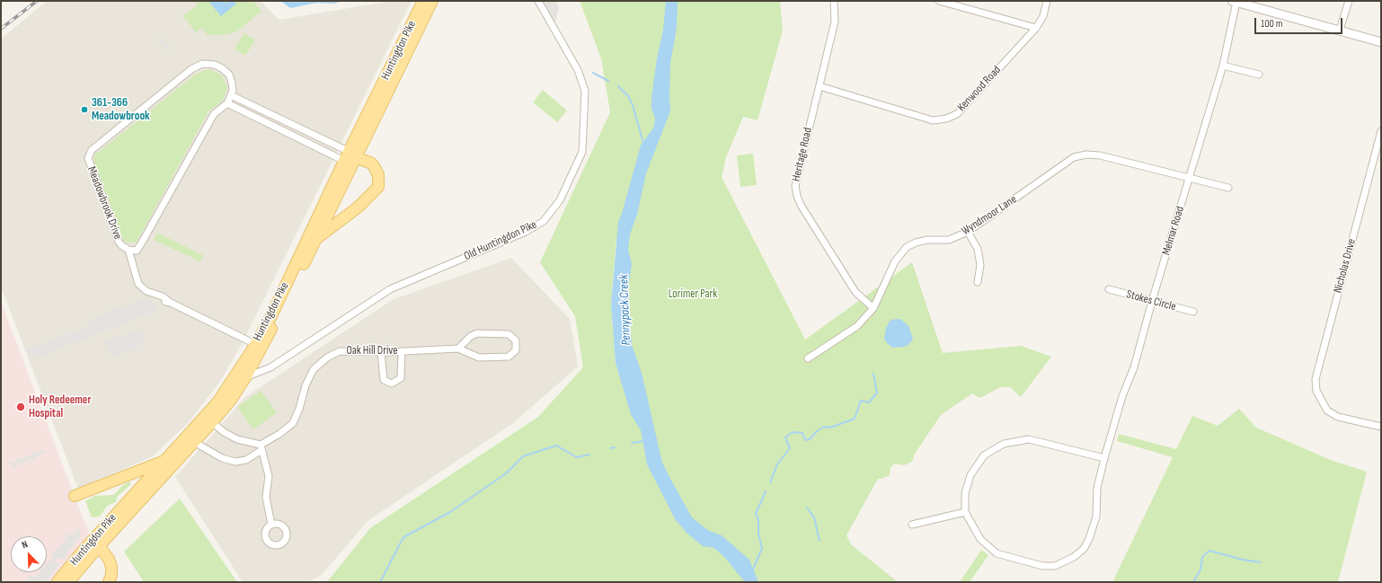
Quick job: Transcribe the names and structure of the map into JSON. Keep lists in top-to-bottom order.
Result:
{
  "streets": {
    "main road": ["Huntingdon Pike"],
    "street": [
      "Kenwood Road",
      "Heritage Road",
      "Meadowbrook Drive",
      "Wyndmoor Lane",
      "Melmar Road",
      "Old Huntingdon Pike",
      "Nicholas Drive",
      "Stokes Circle",
      "Oak Hill Drive"
    ]
  },
  "crossings": [
    ["Huntingdon Pike", "Meadowbrook Drive"],
    ["Huntingdon Pike", "Old Huntingdon Pike"],
    ["Huntingdon Pike", "Oak Hill Drive"],
    ["Kenwood Road", "Heritage Road"],
    ["Heritage Road", "Wyndmoor Lane"],
    ["Wyndmoor Lane", "Melmar Road"],
    ["Melmar Road", "Stokes Circle"]
  ],
  "water": ["Pennypack Creek"],
  "parks": ["Lorimer Park"],
  "places": ["361-366 Meadowbrook", "Holy Redeemer Hospital"],
  "scale_bar": "100 m",
  "north": "top left"
}
